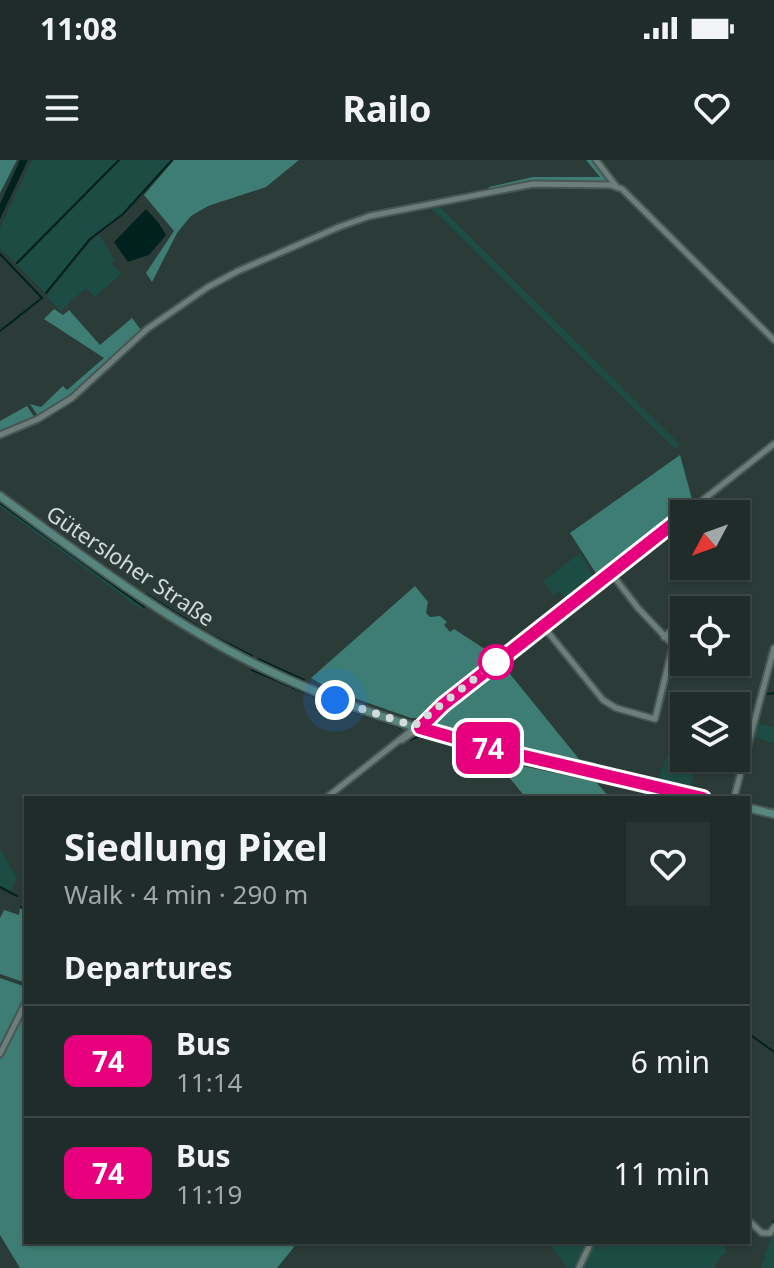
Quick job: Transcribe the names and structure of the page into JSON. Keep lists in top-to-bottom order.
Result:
{
  "streets": {
    "main road": ["Gütersloher Straße"]
  },
  "lines": ["bus line 74"],
  "north": "bottom left",
  "page": {
    "status": "11:08",
    "header": "Railo",
    "on_map": "74",
    "heading": [
      ["Siedlung Pixel", "Walk · 4 min · 290 m"],
      "Departures"
    ],
    "list": [
      {
        "mark": "74",
        "name": "Bus",
        "note": "11:14",
        "value": "6 min"
      },
      {
        "mark": "74",
        "name": "Bus",
        "note": "11:19",
        "value": "11 min"
      }
    ]
  }
}
